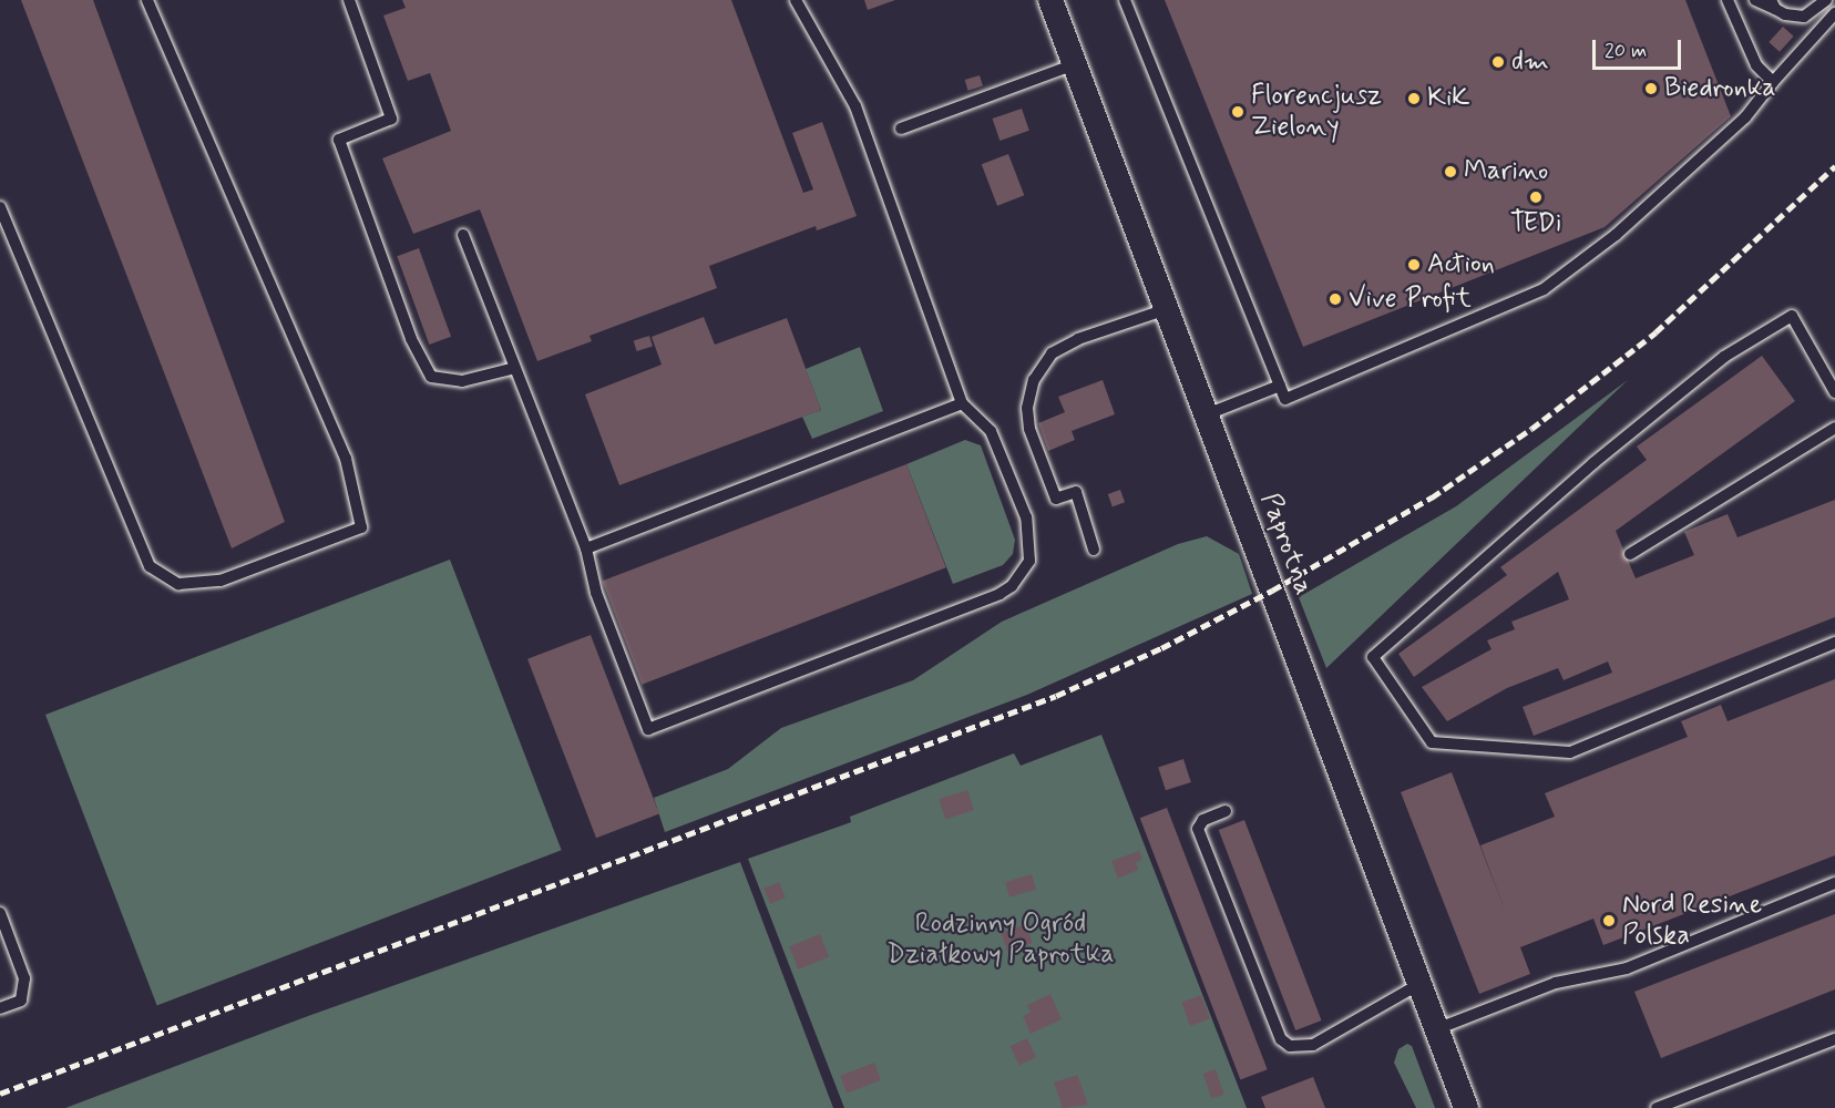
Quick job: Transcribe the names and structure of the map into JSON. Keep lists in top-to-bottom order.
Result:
{
  "streets": {
    "street": ["Paprotna"]
  },
  "parks": ["Rodzinny Ogród Działkowy Paprotka"],
  "places": [
    "dm",
    "Biedronka",
    "KiK",
    "Florencjusz Zielony",
    "Marino",
    "TEDi",
    "Action",
    "Vive Profit",
    "Nord Resine Polska"
  ],
  "scale_bar": "20 m"
}
